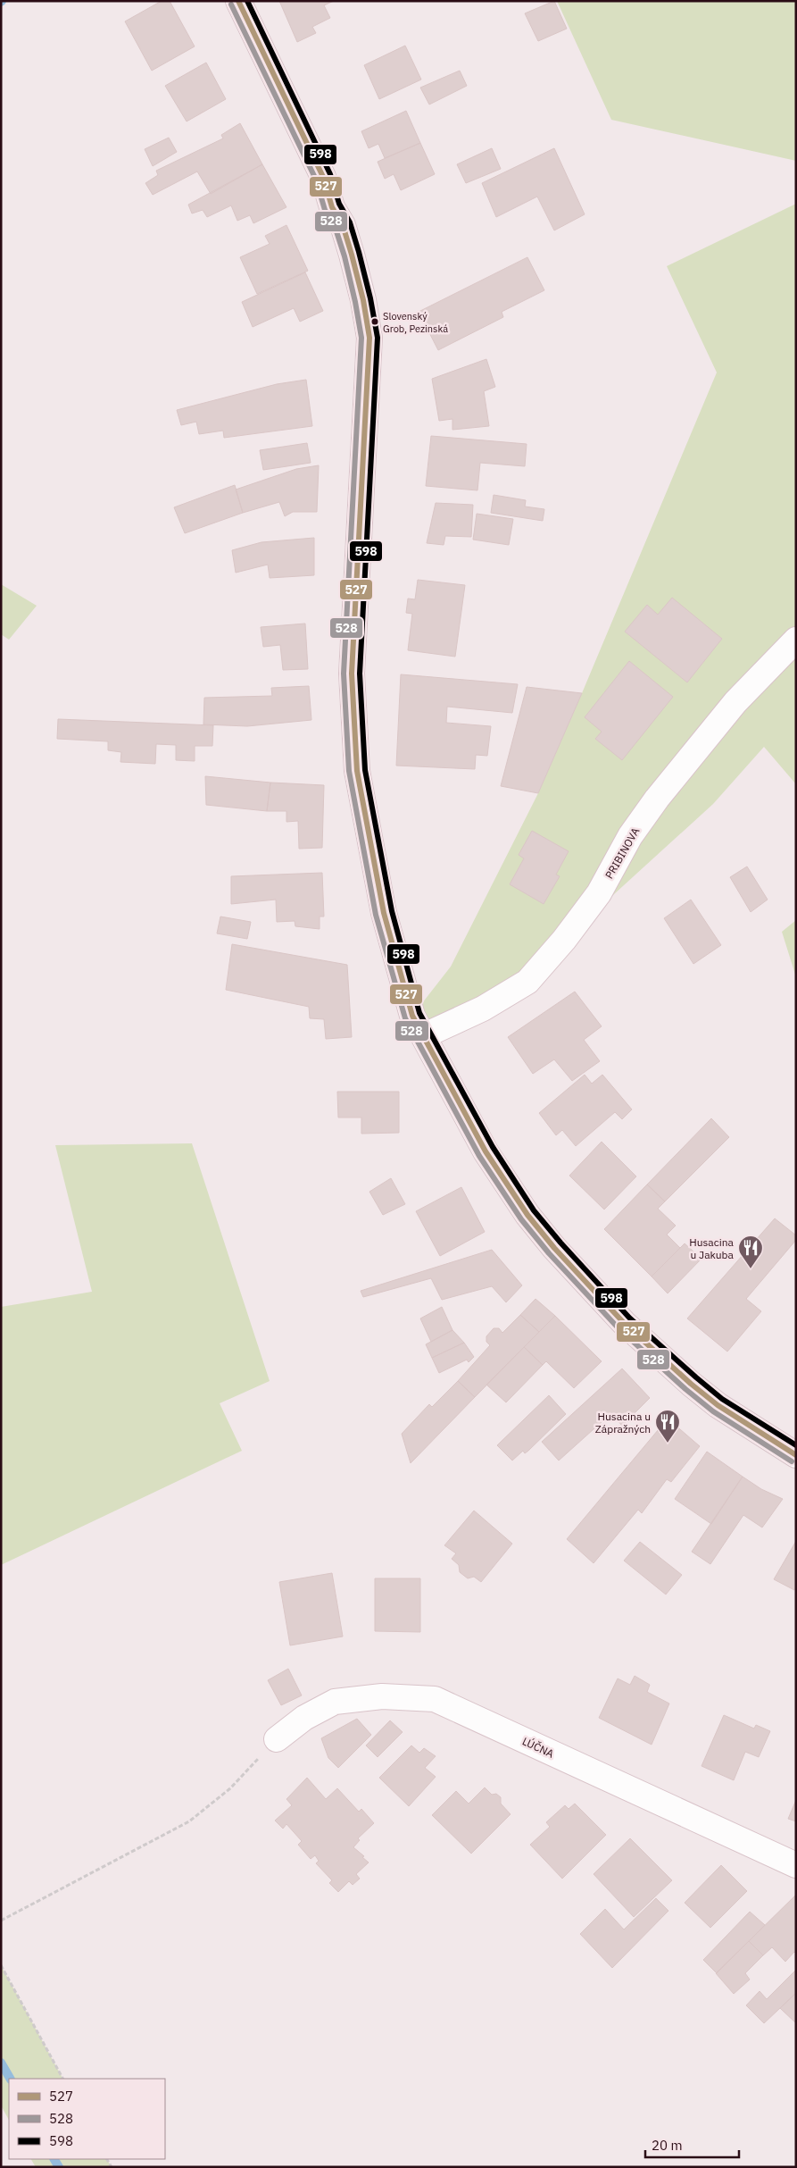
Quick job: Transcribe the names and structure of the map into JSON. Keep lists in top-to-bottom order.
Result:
{
  "streets": {
    "street": ["PRIBINOVA", "LÚČNA"]
  },
  "places": {
    "other": ["Slovenský Grob, Pezinská"],
    "restaurant": ["Husacina u Jakuba", "Husacina u Zápražných"]
  },
  "lines": ["transit line 527", "transit line 598", "transit line 528"],
  "legend": ["527", "528", "598"],
  "scale_bar": "20 m"
}
